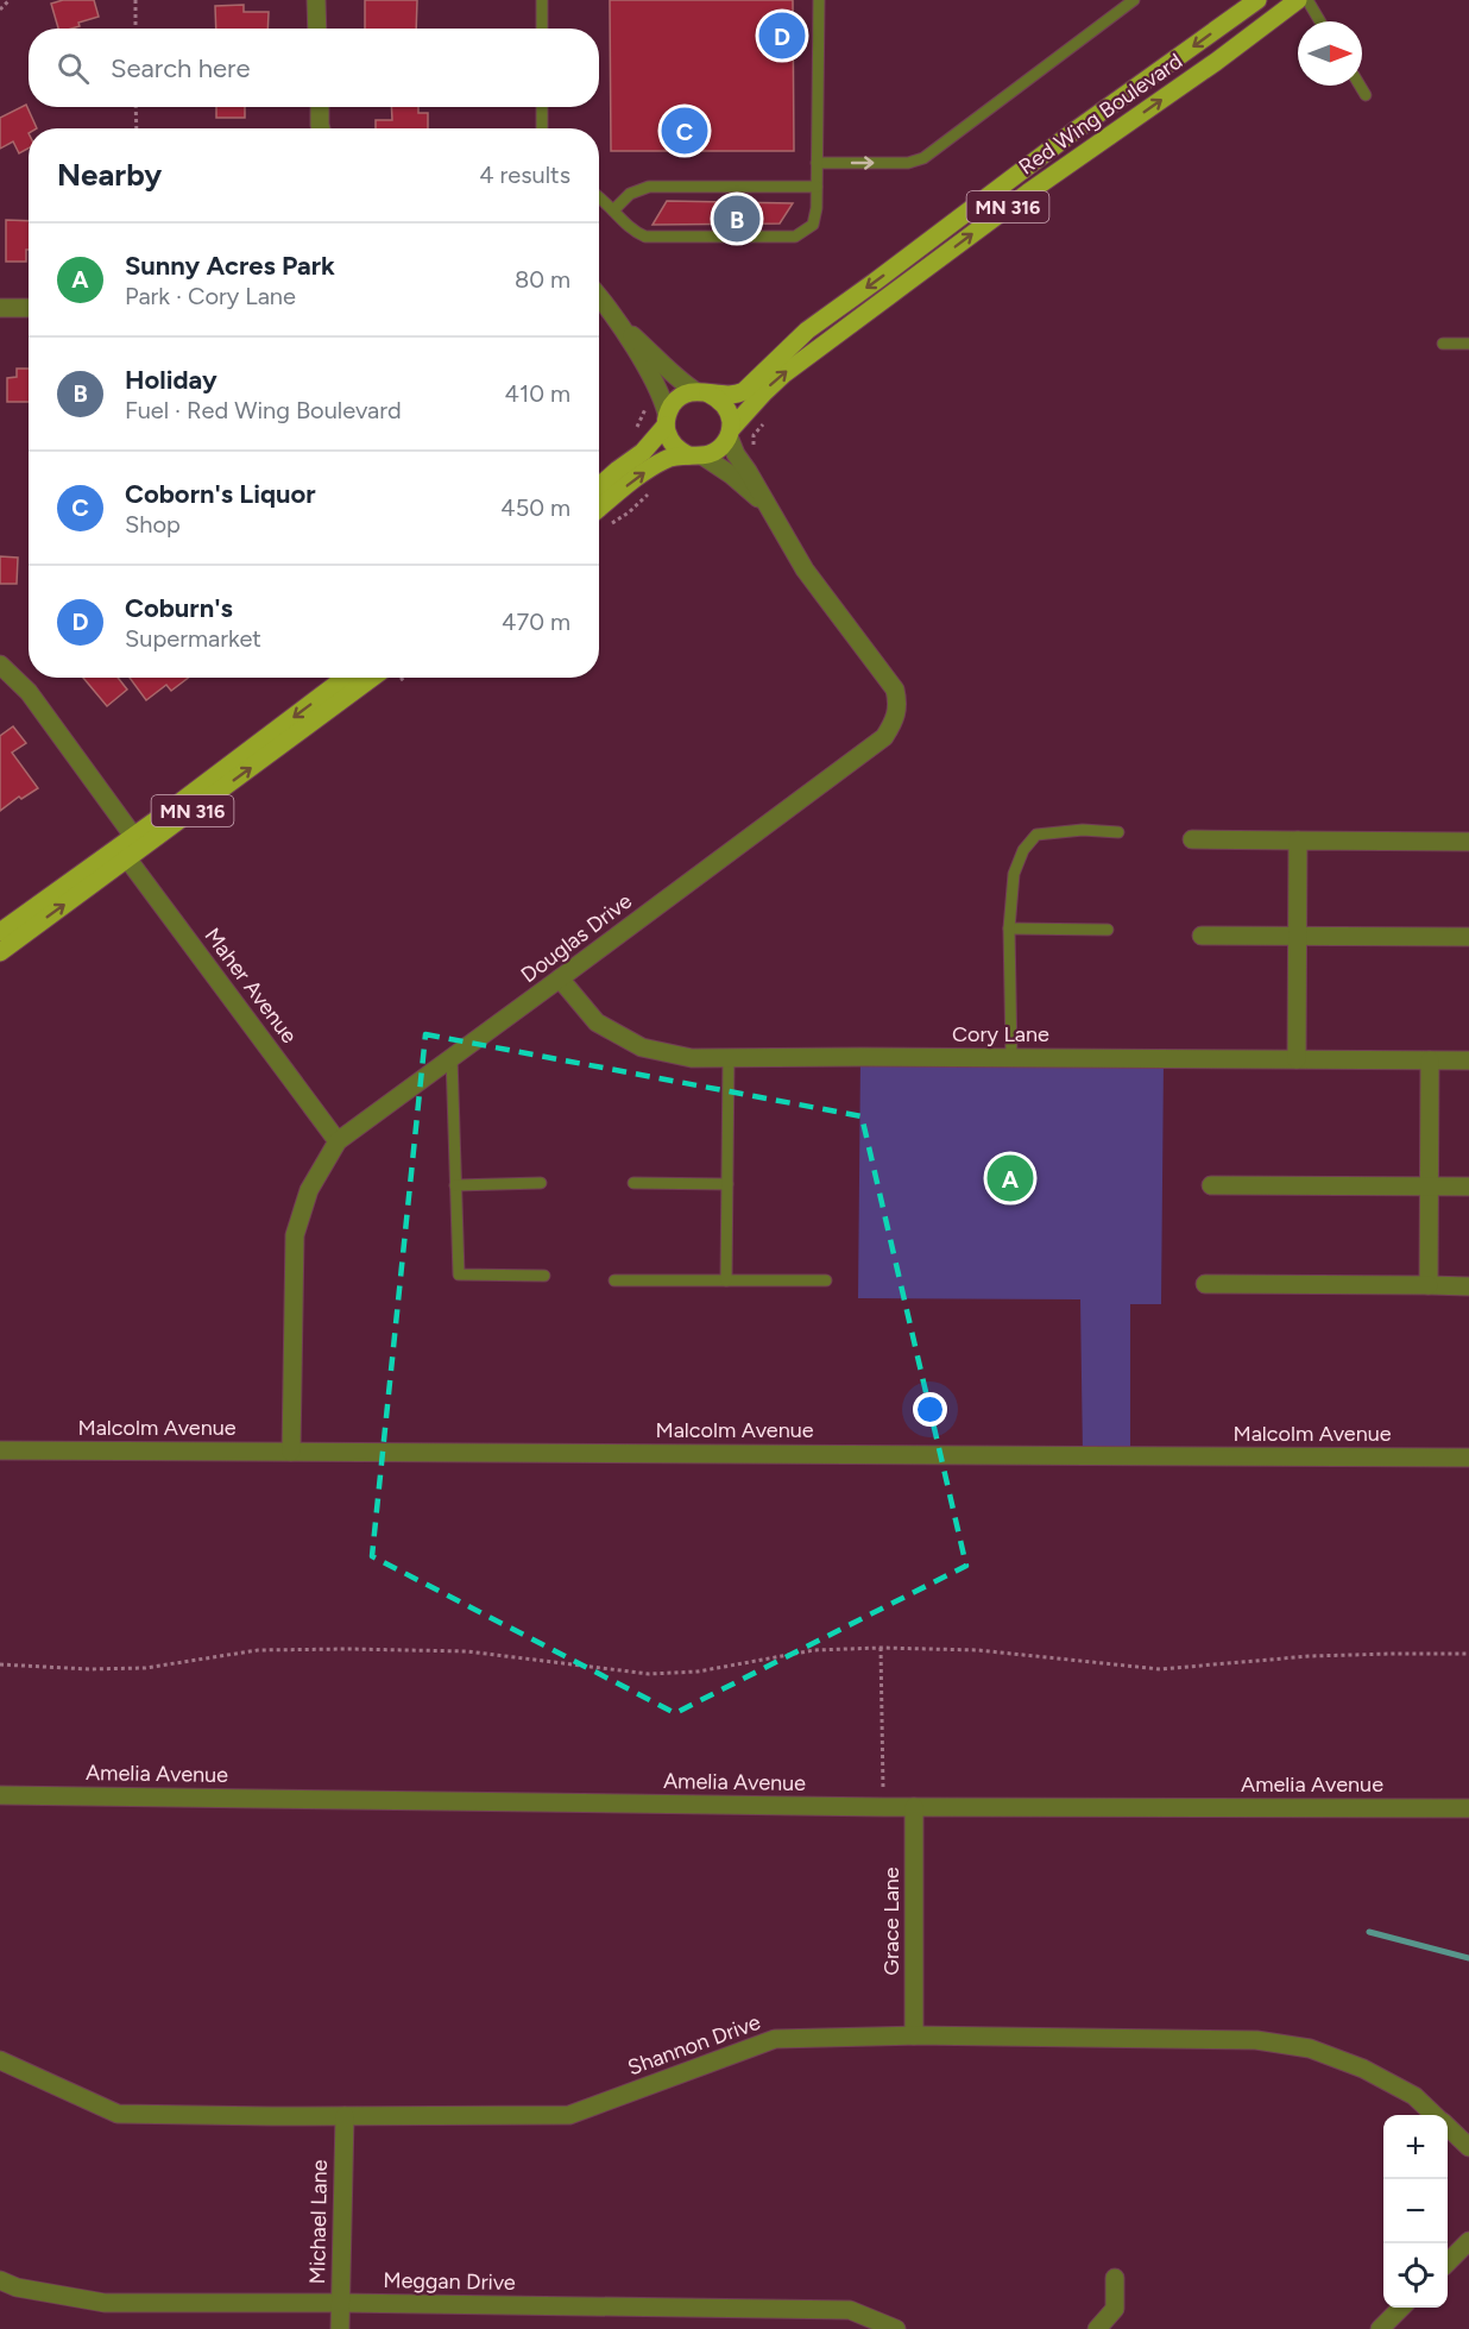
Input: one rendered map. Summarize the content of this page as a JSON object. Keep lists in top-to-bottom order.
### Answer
{
  "streets": {
    "main road": ["Red Wing Boulevard", "MN 316"],
    "street": [
      "Douglas Drive",
      "Maher Avenue",
      "Cory Lane",
      "Malcolm Avenue",
      "Amelia Avenue",
      "Grace Lane",
      "Shannon Drive",
      "Michael Lane",
      "Meggan Drive"
    ]
  },
  "crossings": [
    ["Red Wing Boulevard", "Douglas Drive"],
    ["MN 316", "Maher Avenue"],
    ["Douglas Drive", "Maher Avenue"],
    ["Douglas Drive", "Cory Lane"],
    ["Douglas Drive", "Malcolm Avenue"],
    ["Amelia Avenue", "Grace Lane"],
    ["Grace Lane", "Shannon Drive"],
    ["Shannon Drive", "Michael Lane"],
    ["Michael Lane", "Meggan Drive"]
  ],
  "north": "right",
  "page": {
    "pins": [
      "D",
      "C",
      "B",
      "A"
    ],
    "search": "Search here",
    "heading": ["Nearby", "4 results"],
    "list": [
      {
        "mark": "A",
        "name": "Sunny Acres Park",
        "note": "Park · Cory Lane",
        "value": "80 m"
      },
      {
        "mark": "B",
        "name": "Holiday",
        "note": "Fuel · Red Wing Boulevard",
        "value": "410 m"
      },
      {
        "mark": "C",
        "name": "Coborn's Liquor",
        "note": "Shop",
        "value": "450 m"
      },
      {
        "mark": "D",
        "name": "Coburn's",
        "note": "Supermarket",
        "value": "470 m"
      }
    ],
    "map_buttons": ["+", "−"]
  }
}
